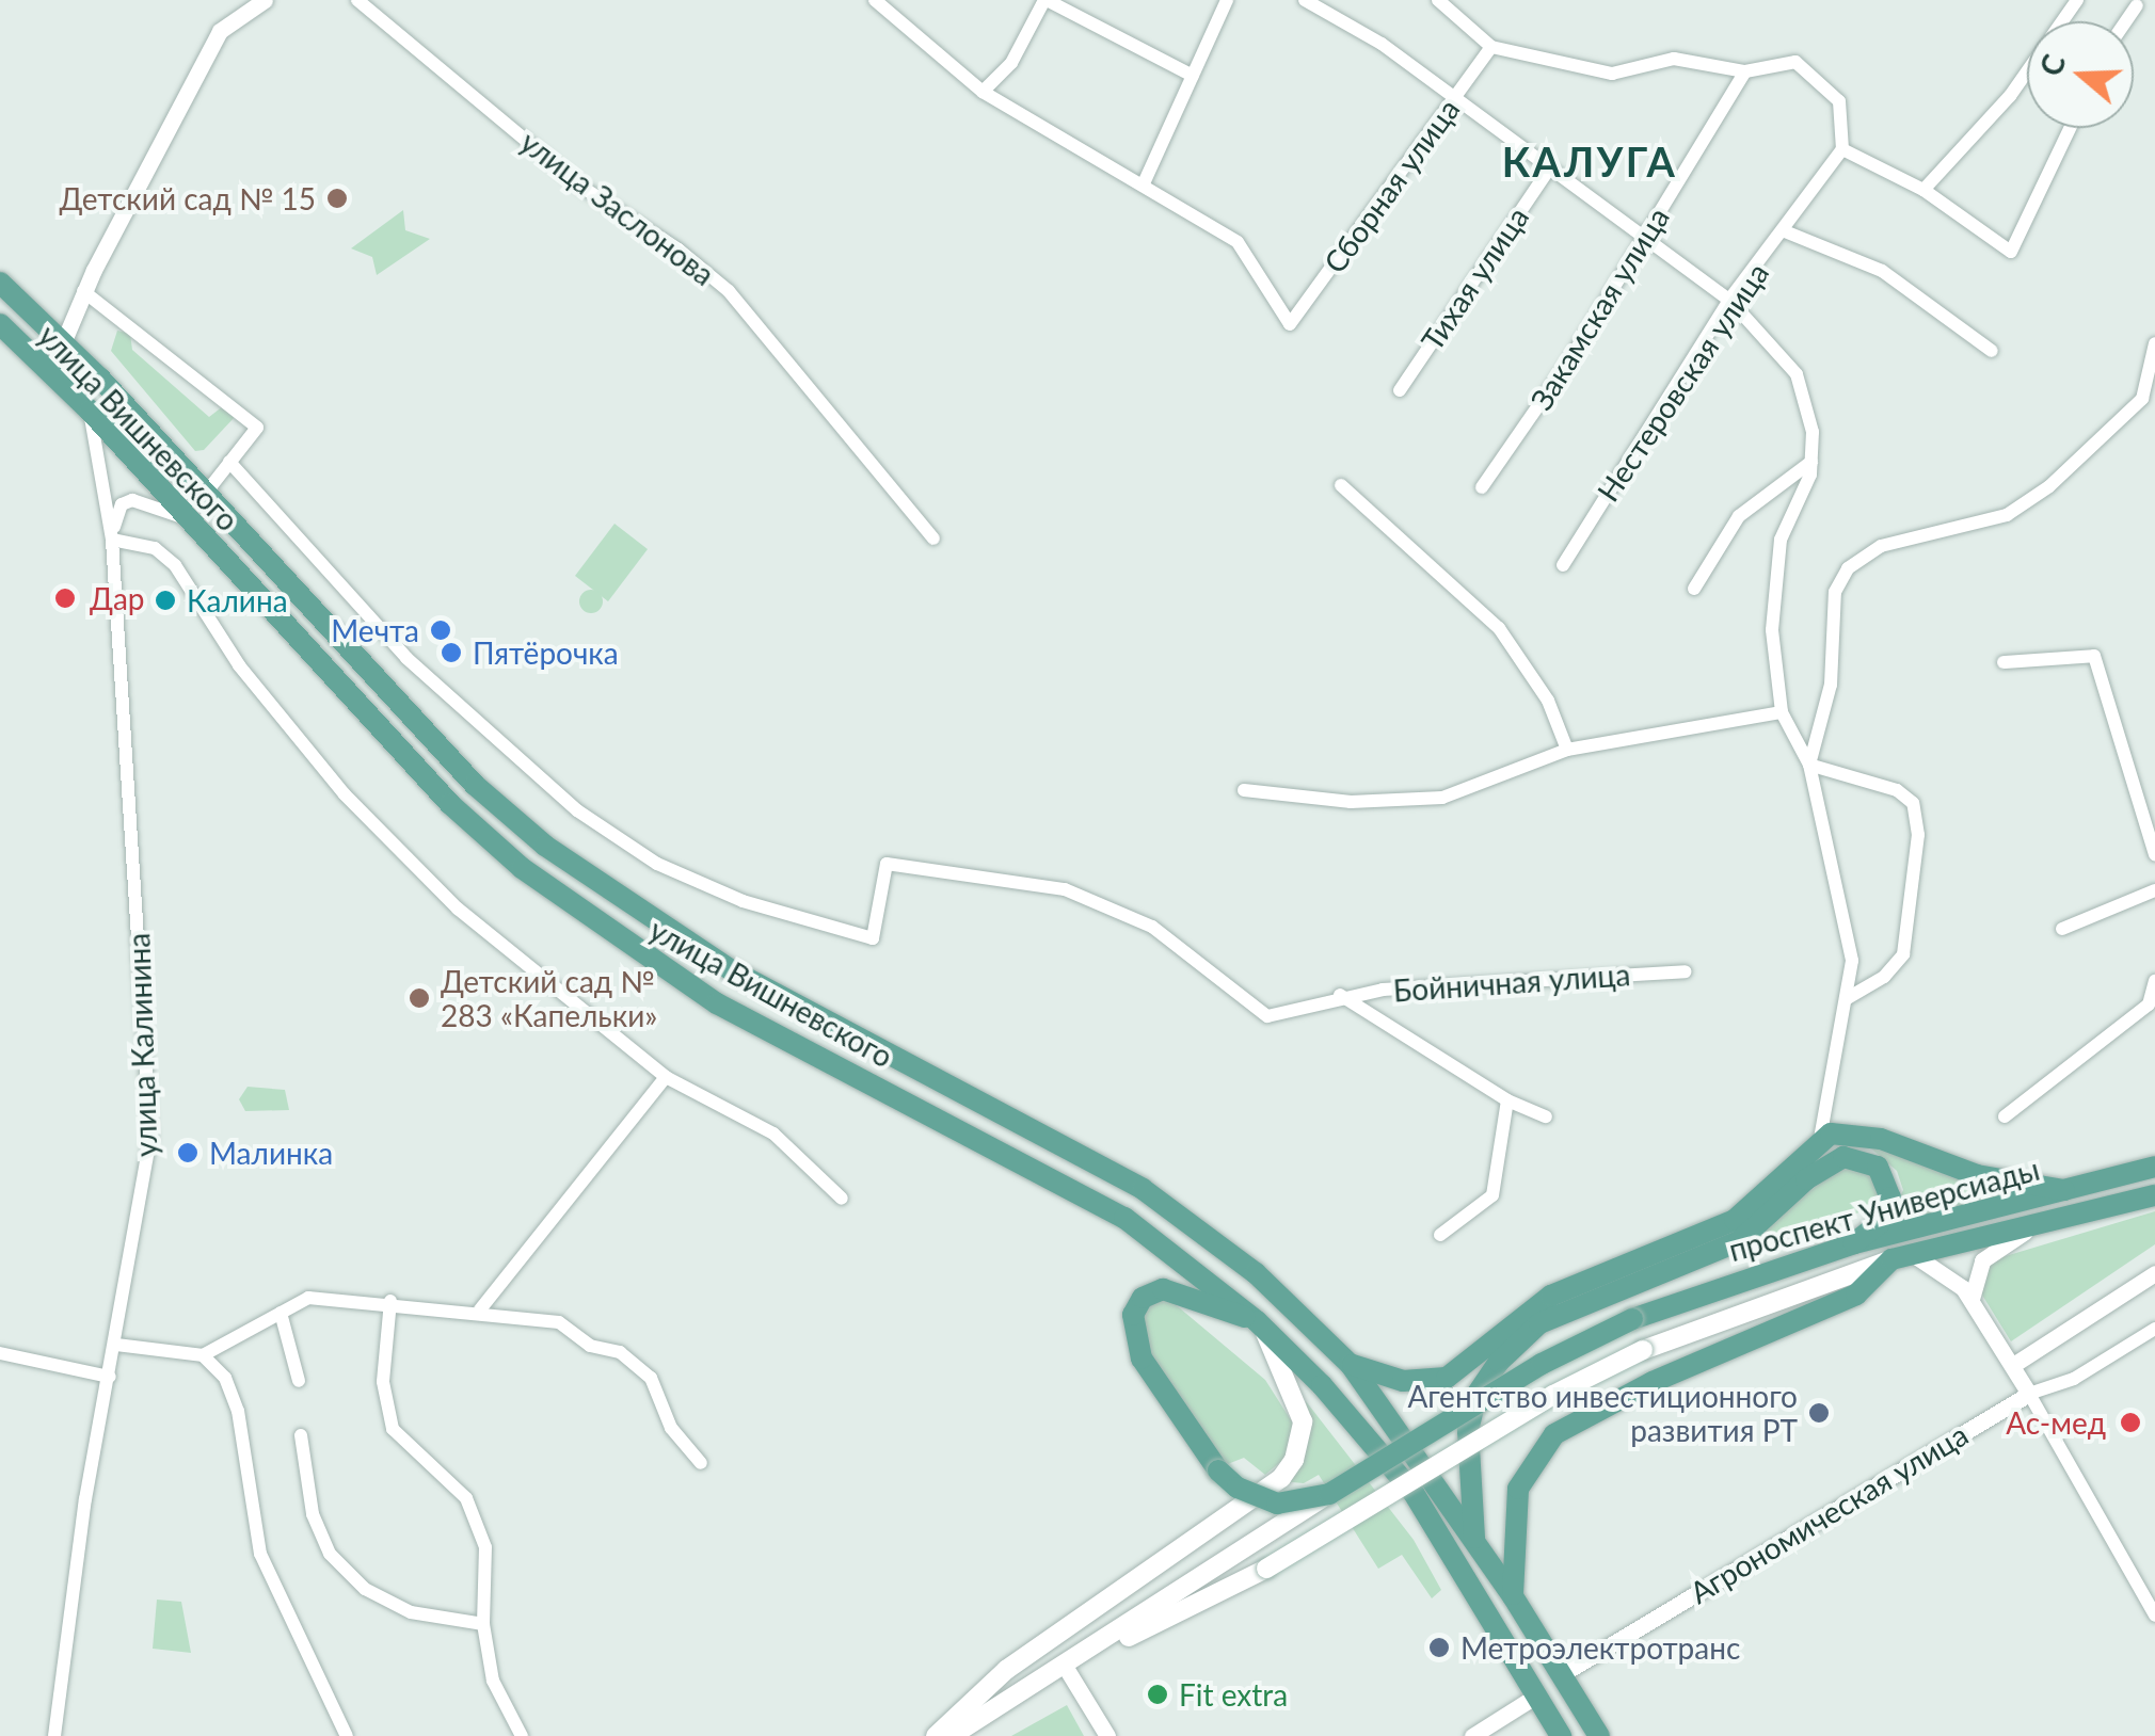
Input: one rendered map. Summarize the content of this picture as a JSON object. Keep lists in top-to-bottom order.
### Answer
{
  "streets": {
    "main road": ["улица Вишневского", "проспект Универсиады"],
    "street": [
      "Сборная улица",
      "улица Заслонова",
      "Тихая улица",
      "Закамская улица",
      "Нестеровская улица",
      "Бойничная улица",
      "улица Калинина",
      "Агрономическая улица"
    ]
  },
  "crossings": [
    ["улица Вишневского", "улица Калинина"],
    ["улица Вишневского", "Агрономическая улица"]
  ],
  "districts": ["КАЛУГА"],
  "places": [
    "Детский сад № 15",
    "Дар",
    "Калина",
    "Мечта",
    "Пятёрочка",
    "Детский сад № 283 «Капельки»",
    "Малинка",
    "Агентство инвестиционного развития РТ",
    "Ас-мед",
    "Метроэлектротранс",
    "Fit extra"
  ],
  "north": "left"
}
